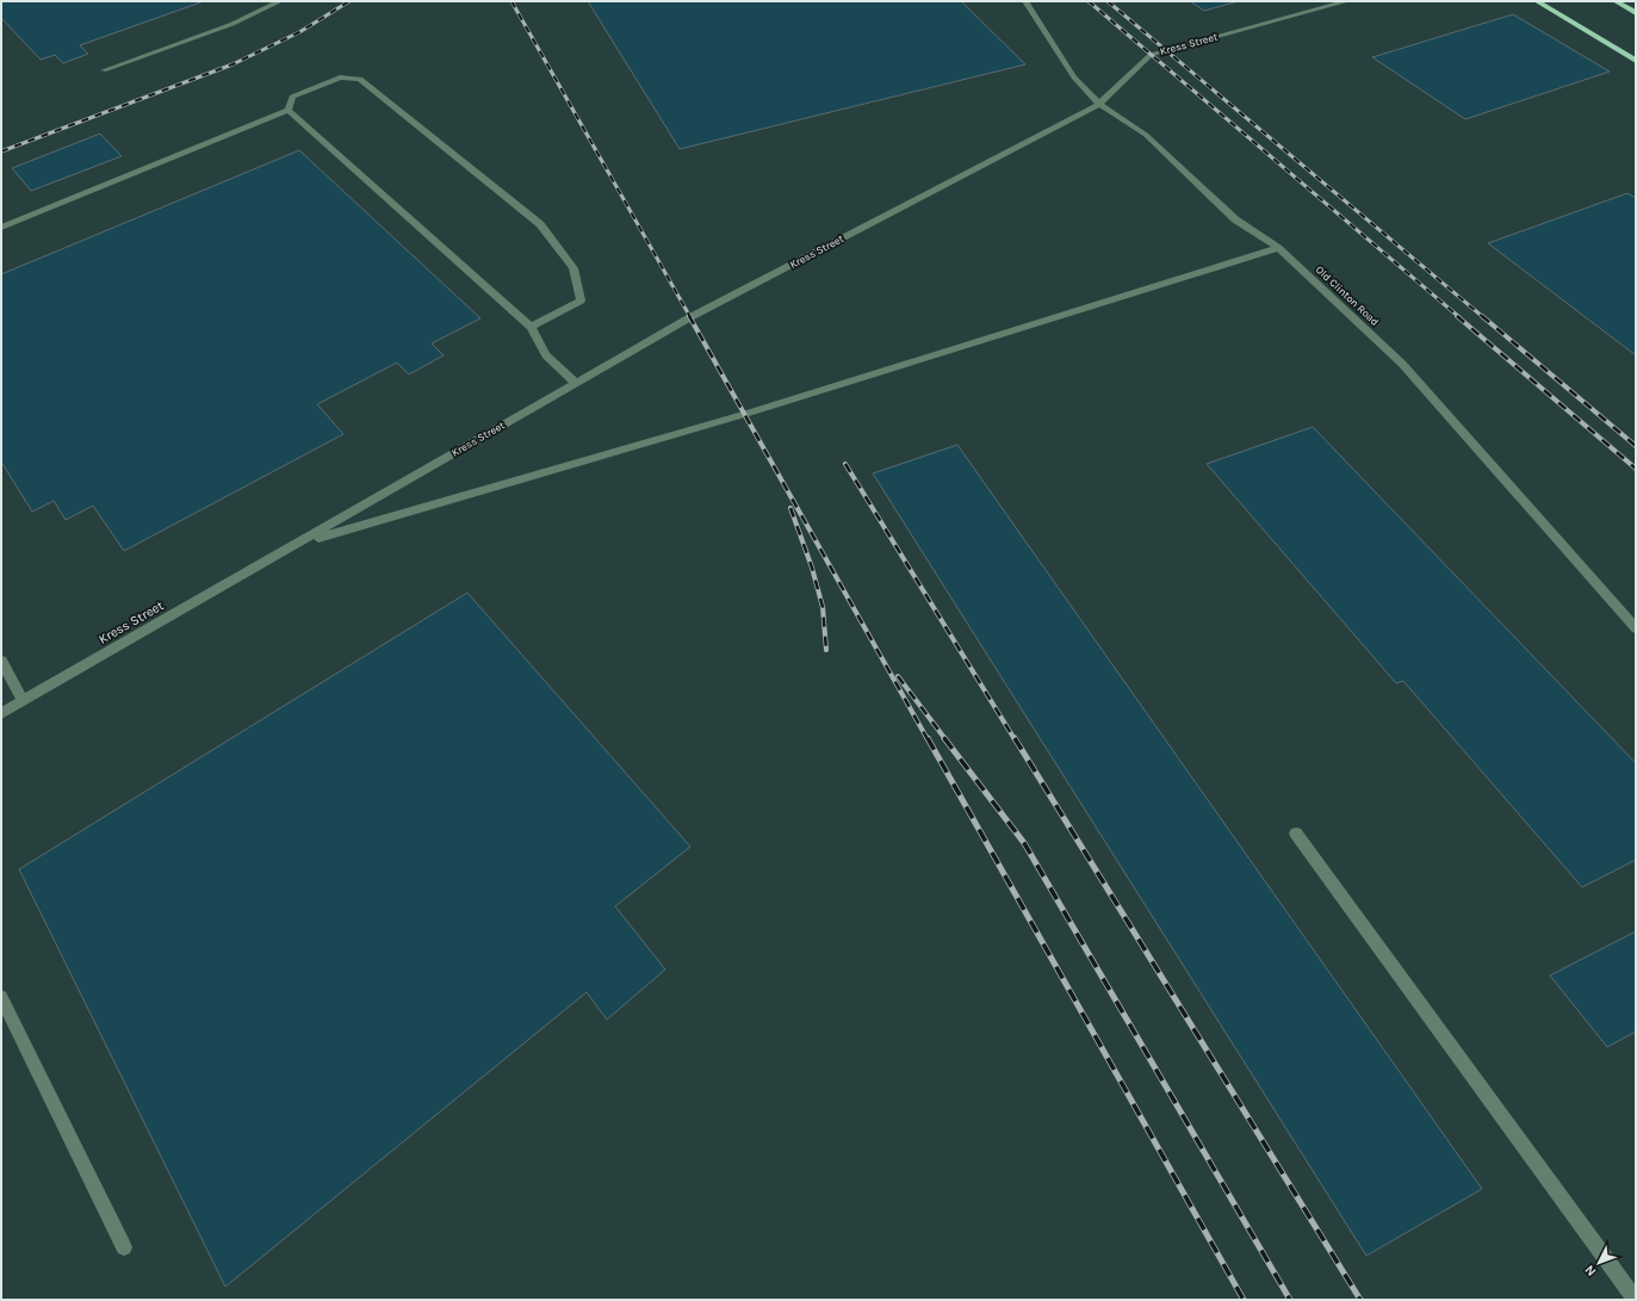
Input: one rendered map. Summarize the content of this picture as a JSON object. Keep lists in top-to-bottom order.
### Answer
{
  "streets": {
    "street": ["Kress Street", "Old Clinton Road"]
  },
  "crossings": [
    ["Kress Street", "Old Clinton Road"]
  ],
  "north": "bottom left"
}
